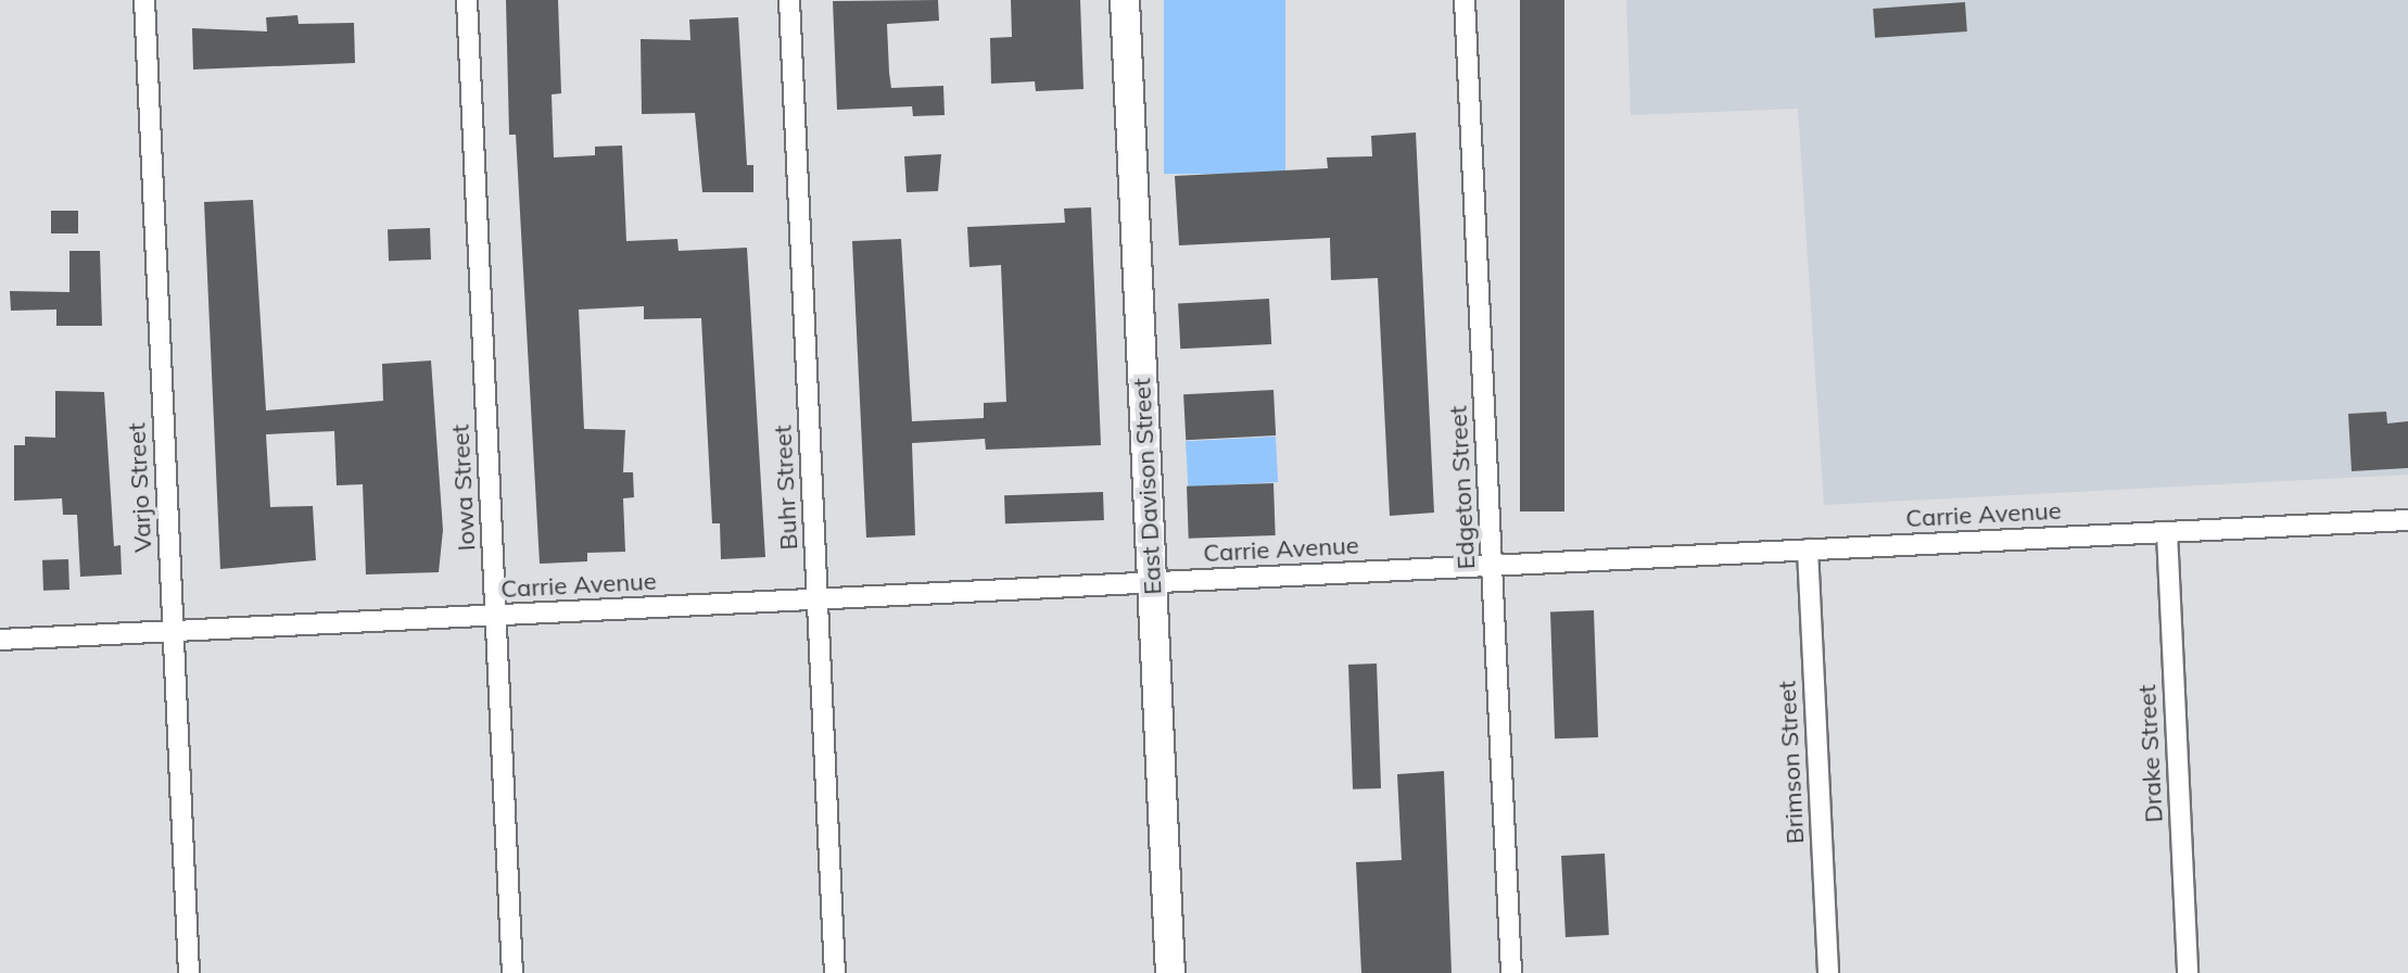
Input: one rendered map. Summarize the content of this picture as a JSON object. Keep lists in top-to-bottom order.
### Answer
{
  "streets": {
    "main road": ["East Davison Street"],
    "street": [
      "Varjo Street",
      "Iowa Street",
      "Buhr Street",
      "Edgeton Street",
      "Carrie Avenue",
      "Drake Street",
      "Brimson Street"
    ]
  },
  "crossings": [
    ["East Davison Street", "Carrie Avenue"],
    ["Varjo Street", "Carrie Avenue"],
    ["Iowa Street", "Carrie Avenue"],
    ["Buhr Street", "Carrie Avenue"],
    ["Edgeton Street", "Carrie Avenue"],
    ["Carrie Avenue", "Drake Street"],
    ["Carrie Avenue", "Brimson Street"]
  ]
}
